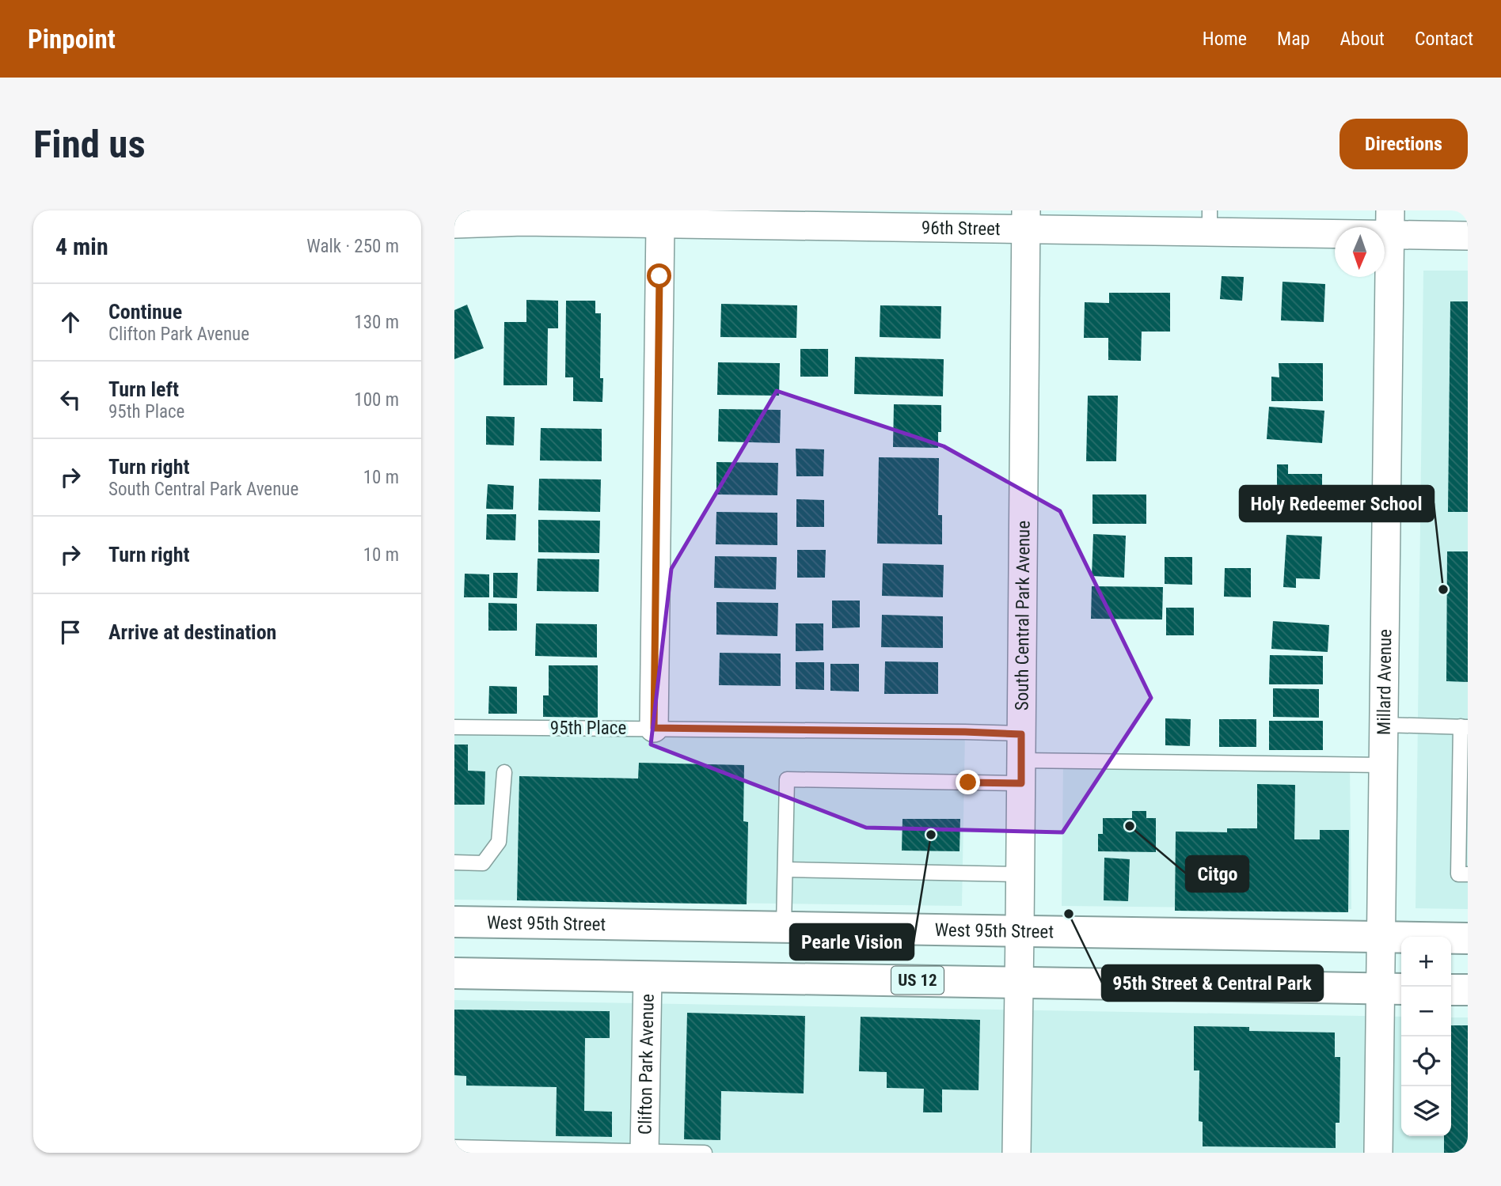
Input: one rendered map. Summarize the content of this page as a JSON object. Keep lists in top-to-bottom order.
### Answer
{
  "streets": {
    "main road": ["West 95th Street", "US 12"],
    "street": [
      "96th Street",
      "South Central Park Avenue",
      "Millard Avenue",
      "Clifton Park Avenue"
    ],
    "lane": ["95th Place"]
  },
  "crossings": [
    ["96th Street", "South Central Park Avenue"],
    ["96th Street", "Millard Avenue"],
    ["South Central Park Avenue", "95th Place"],
    ["South Central Park Avenue", "West 95th Street"],
    ["South Central Park Avenue", "US 12"],
    ["Millard Avenue", "West 95th Street"],
    ["Millard Avenue", "US 12"],
    ["US 12", "Clifton Park Avenue"]
  ],
  "places": [
    "Holy Redeemer School",
    "Citgo",
    "Pearle Vision",
    "95th Street & Central Park"
  ],
  "north": "bottom",
  "page": {
    "header": "Pinpoint",
    "nav": [
      "Home",
      "Map",
      "About",
      "Contact"
    ],
    "buttons": "Directions",
    "title": "Find us",
    "heading": ["4 min", "Walk · 250 m"],
    "list": [
      ["Continue", "Clifton Park Avenue", "130 m"],
      ["Turn left", "95th Place", "100 m"],
      ["Turn right", "South Central Park Avenue", "10 m"],
      ["Turn right", "10 m"],
      "Arrive at destination"
    ],
    "map_buttons": ["+", "−"]
  }
}
